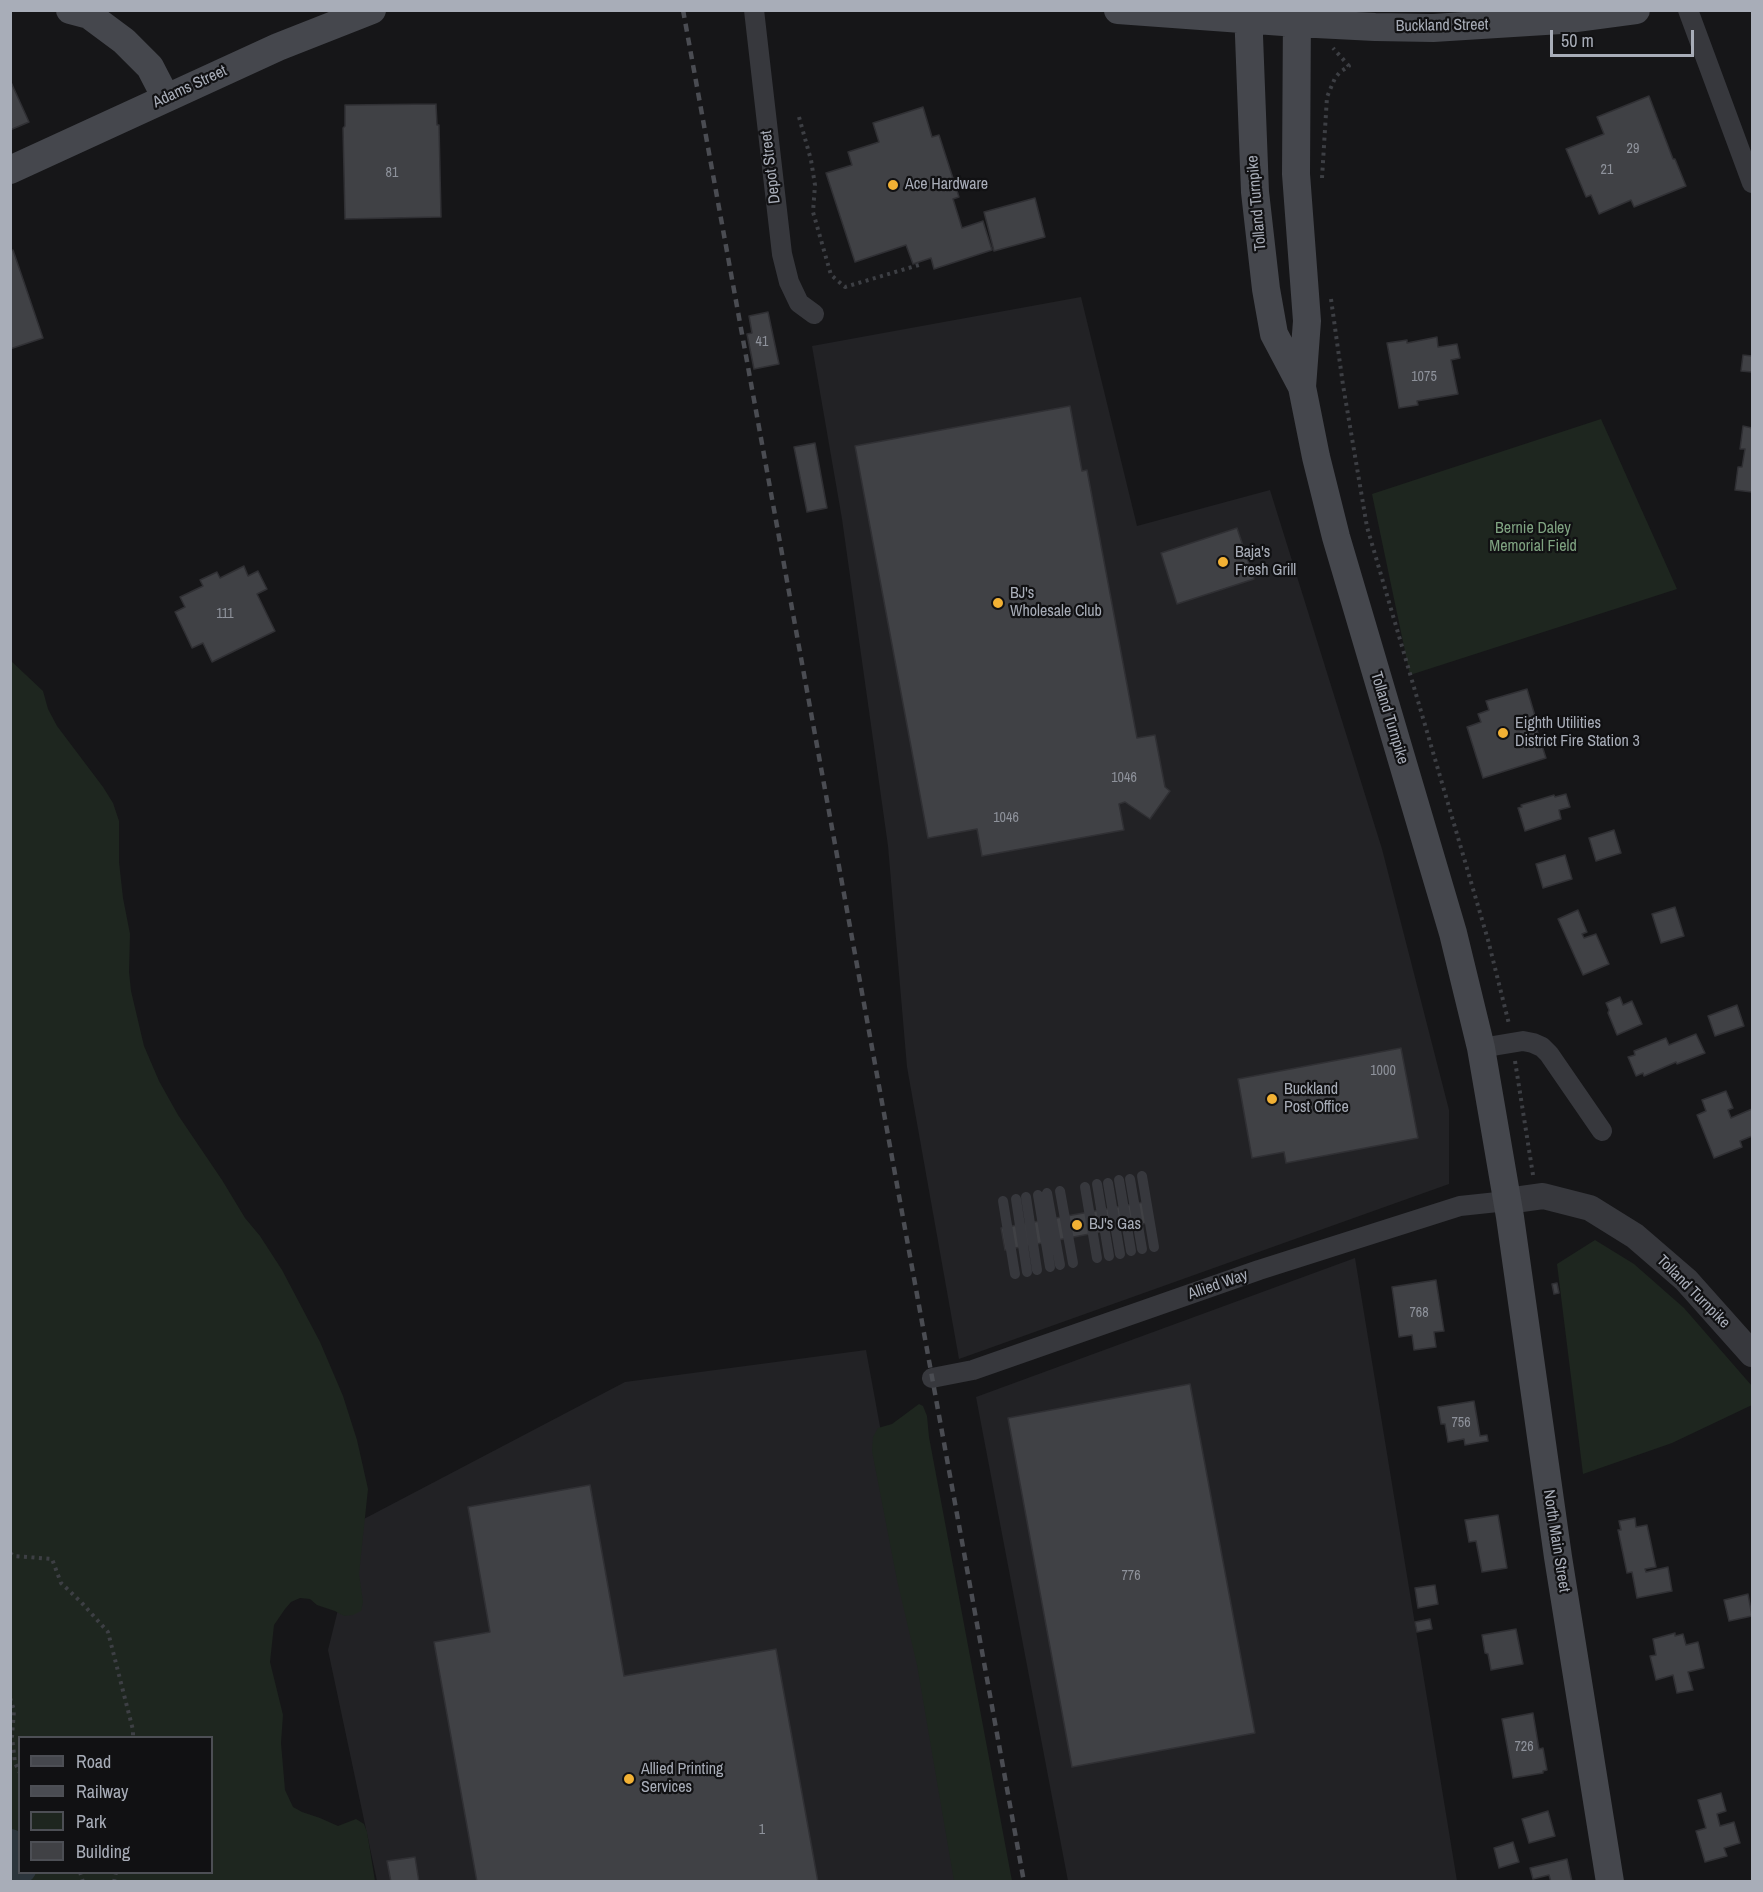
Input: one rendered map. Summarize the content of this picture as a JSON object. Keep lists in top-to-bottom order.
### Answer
{
  "streets": {
    "main road": [
      "Buckland Street",
      "Adams Street",
      "Tolland Turnpike",
      "North Main Street"
    ],
    "street": ["Depot Street", "Allied Way"]
  },
  "crossings": [
    ["Buckland Street", "Tolland Turnpike"],
    ["Tolland Turnpike", "Allied Way"],
    ["Tolland Turnpike", "North Main Street"],
    ["Allied Way", "North Main Street"]
  ],
  "parks": ["Bernie Daley Memorial Field"],
  "places": [
    "Ace Hardware",
    "Baja's Fresh Grill",
    "BJ's Wholesale Club",
    "Eighth Utilities District Fire Station 3",
    "Buckland Post Office",
    "BJ's Gas",
    "Allied Printing Services"
  ],
  "house_numbers": [
    "29",
    "21",
    "81",
    "41",
    "1075",
    "111",
    "1046",
    "1046",
    "1000",
    "768",
    "756",
    "776",
    "726",
    "1"
  ],
  "legend": [
    "Road",
    "Railway",
    "Park",
    "Building"
  ],
  "scale_bar": "50 m"
}
